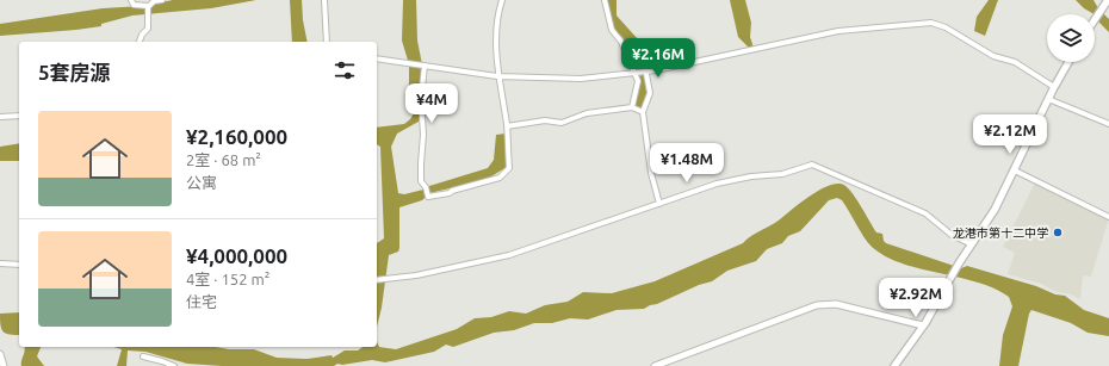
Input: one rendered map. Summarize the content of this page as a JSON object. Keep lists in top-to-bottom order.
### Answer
{
  "places": ["龙港市第十二中学"],
  "page": {
    "price": [
      "¥2.16M",
      "¥4M",
      "¥2.12M",
      "¥1.48M",
      "¥2.92M"
    ],
    "heading": "5套房源",
    "list": [
      {
        "name": "¥2,160,000",
        "note": "2室 · 68 m² · 公寓"
      },
      {
        "name": "¥4,000,000",
        "note": "4室 · 152 m² · 住宅"
      }
    ]
  }
}
